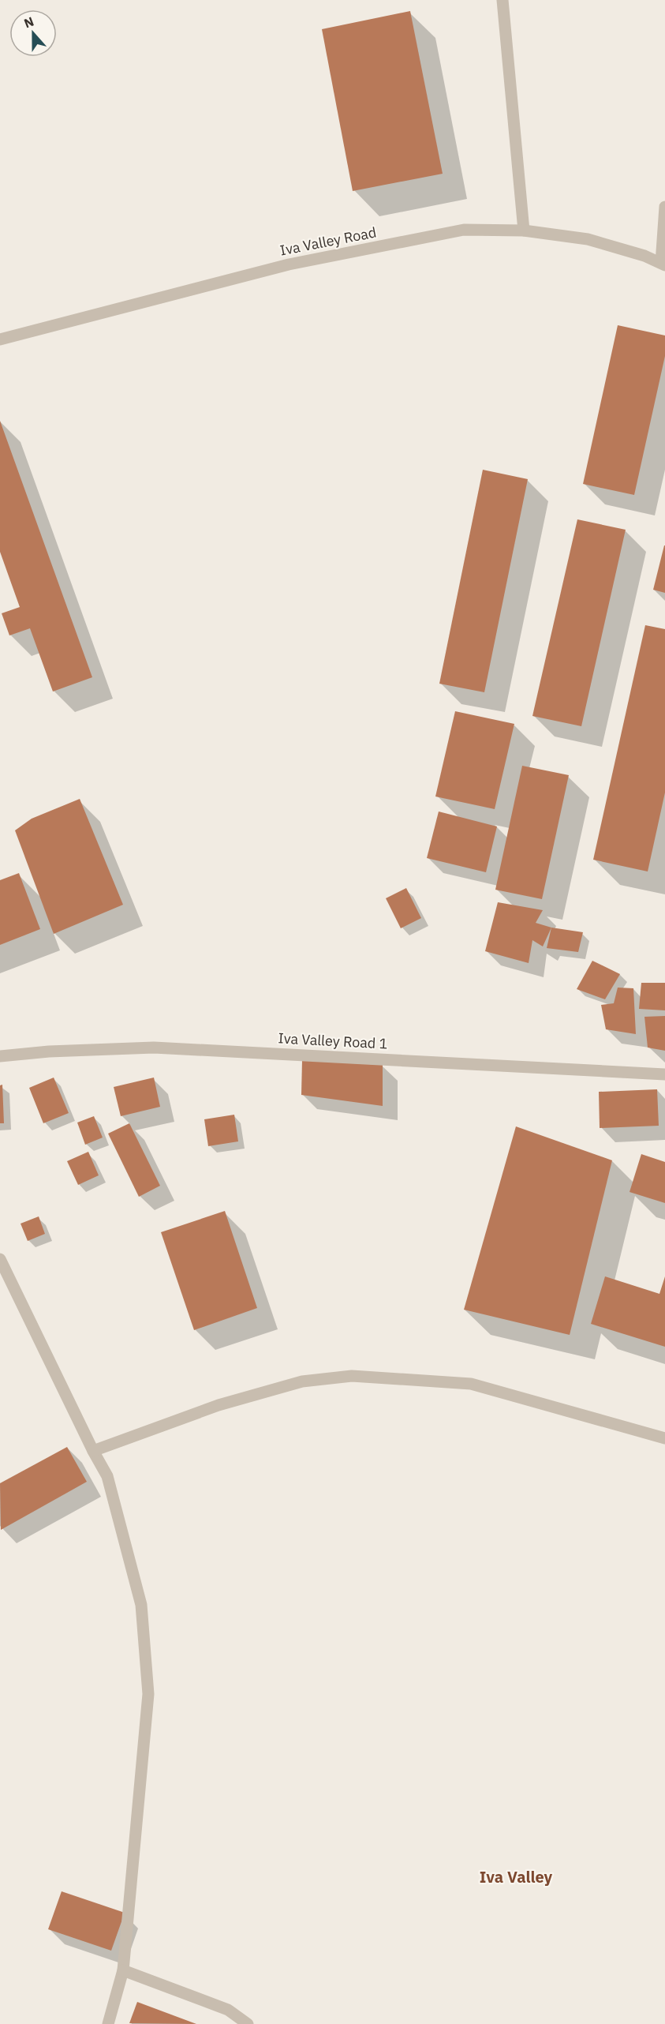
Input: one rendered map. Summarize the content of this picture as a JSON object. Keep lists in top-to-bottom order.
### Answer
{
  "streets": {
    "street": ["Iva Valley Road", "Iva Valley Road 1"]
  },
  "districts": ["Iva Valley"],
  "north": "top"
}
